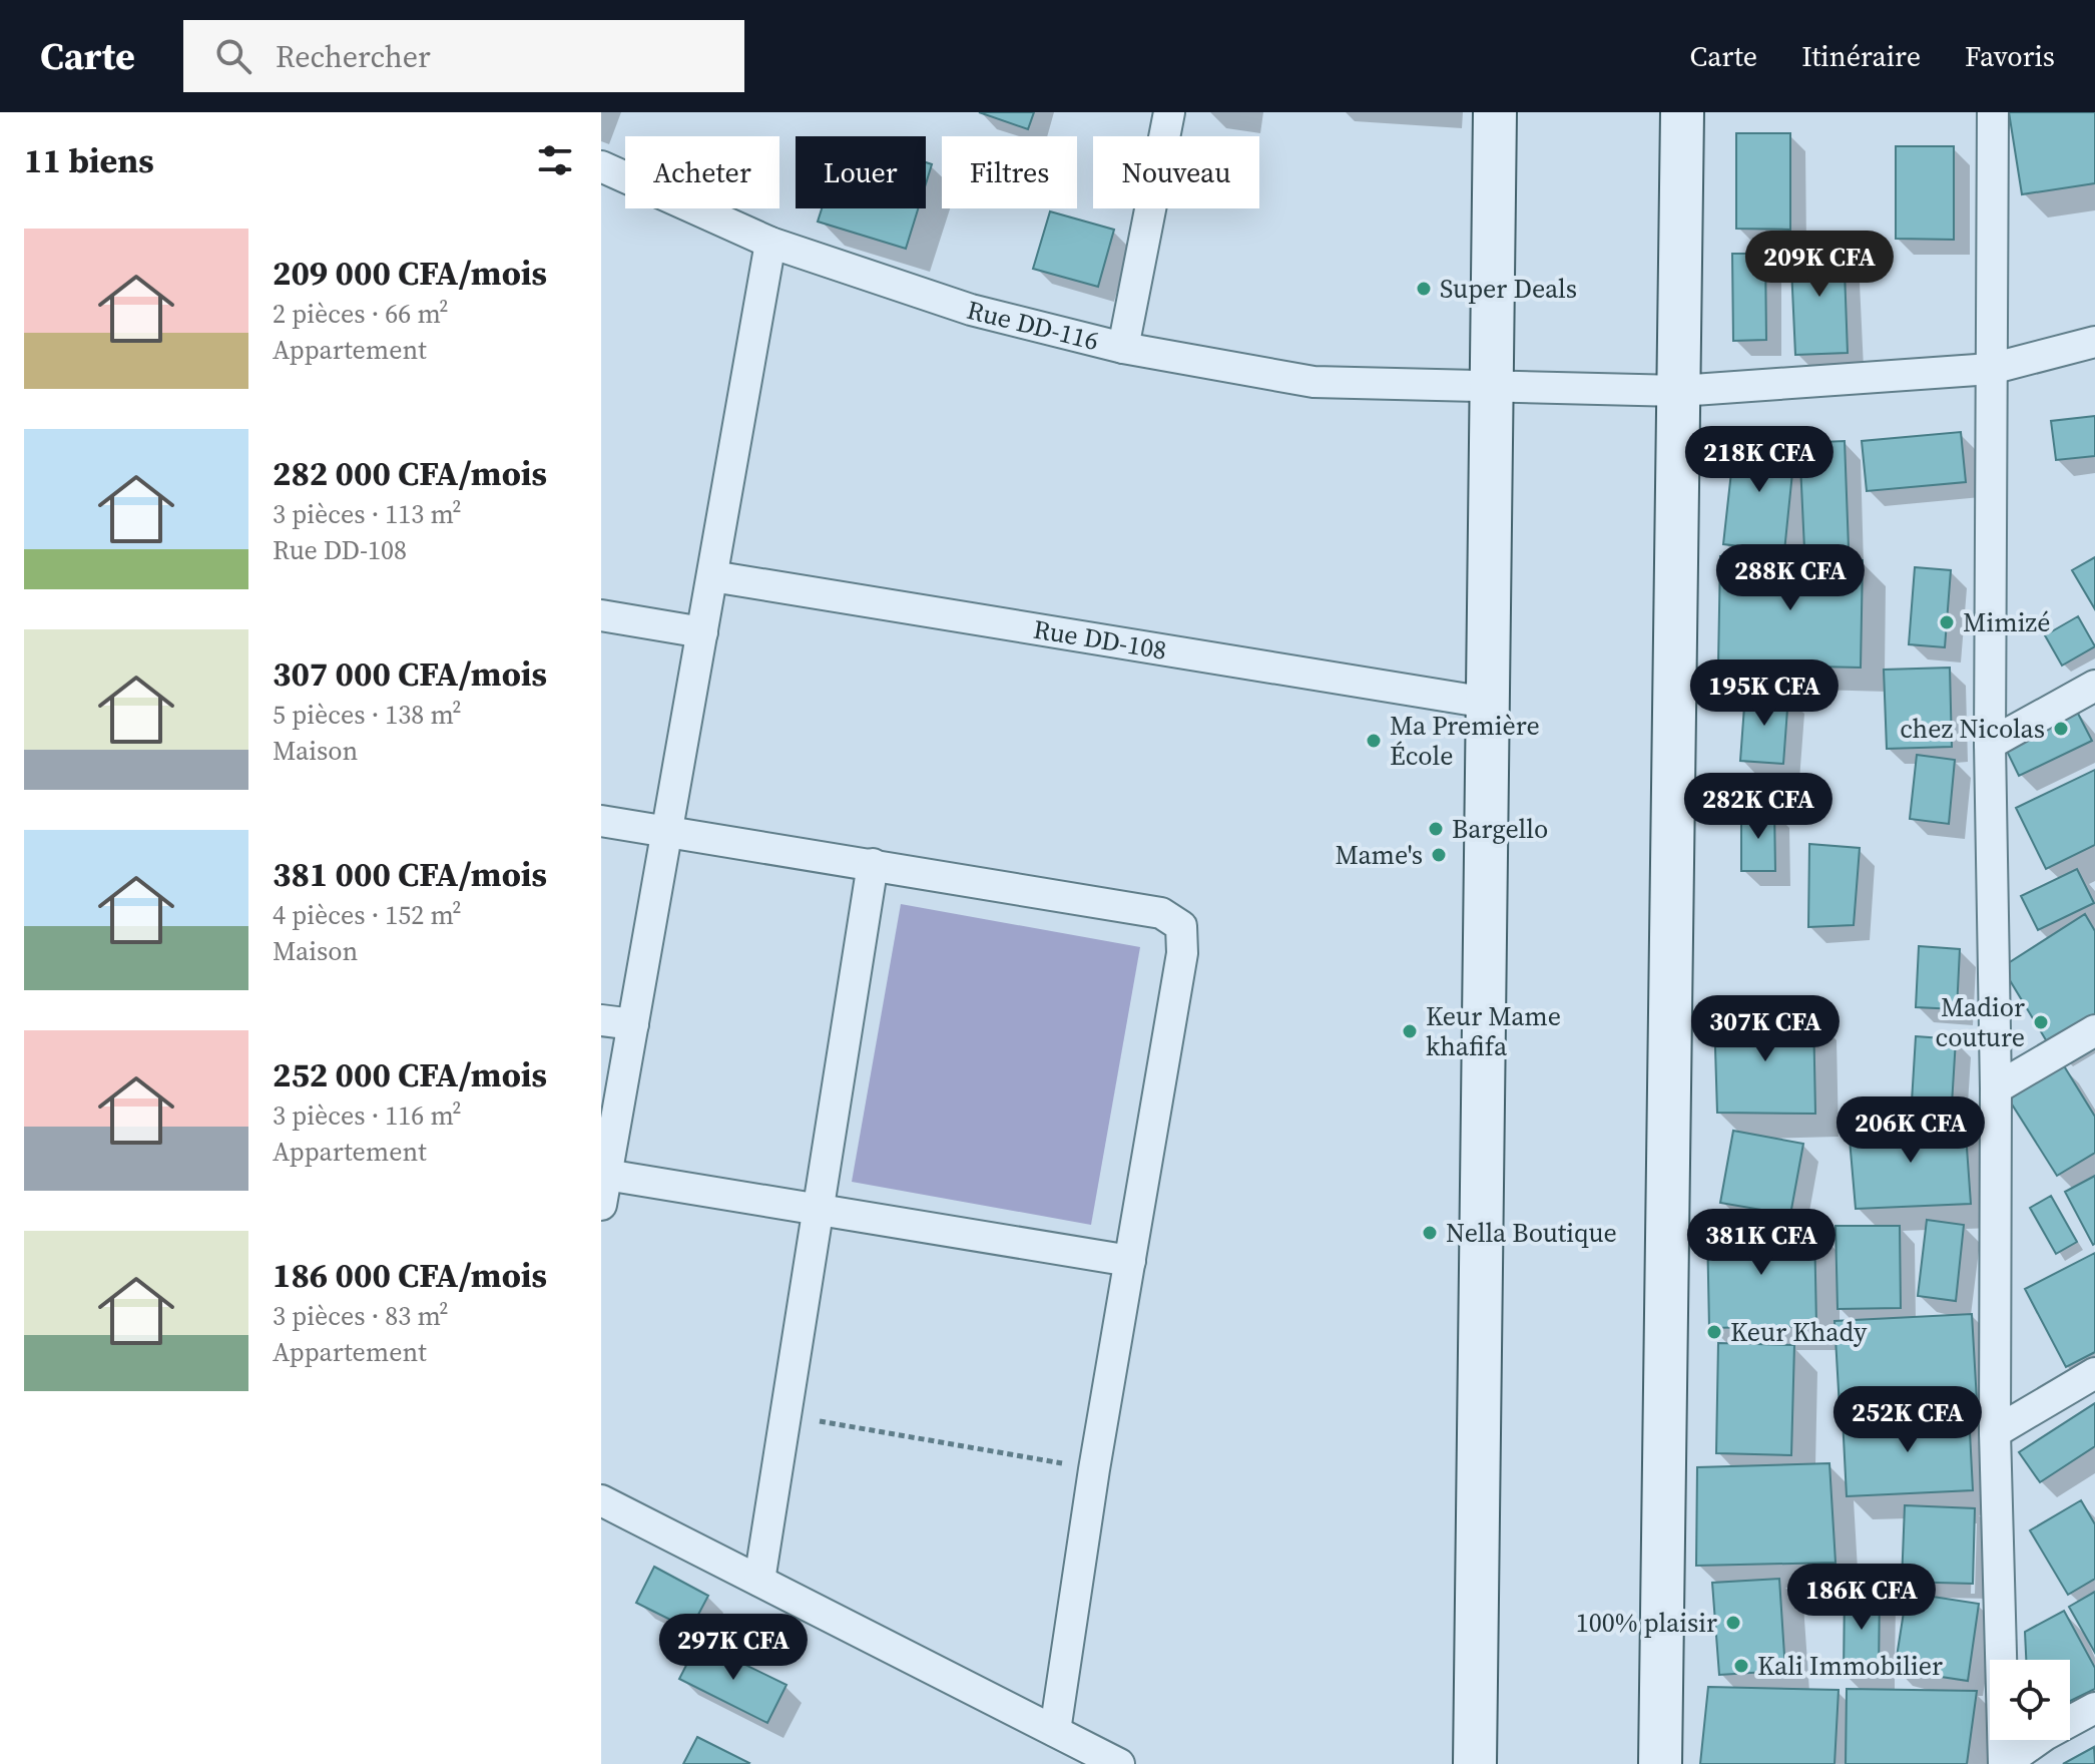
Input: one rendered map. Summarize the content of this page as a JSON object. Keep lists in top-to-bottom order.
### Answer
{
  "streets": {
    "street": ["Rue DD-116", "Rue DD-108"]
  },
  "places": [
    "Super Deals",
    "Mimizé",
    "chez Nicolas",
    "Ma Première École",
    "Bargello",
    "Mame's",
    "Madior couture",
    "Keur Mame khafifa",
    "Nella Boutique",
    "Keur Khady",
    "100% plaisir",
    "Kali Immobilier"
  ],
  "page": {
    "header": "Carte",
    "search": "Rechercher",
    "nav": ["Carte", "Itinéraire", "Favoris"],
    "heading": "11 biens",
    "chip": [
      "Acheter",
      "Louer",
      "Filtres",
      "Nouveau"
    ],
    "list": [
      {
        "name": "209 000 CFA/mois",
        "note": "2 pièces · 66 m² · Appartement"
      },
      {
        "name": "282 000 CFA/mois",
        "note": "3 pièces · 113 m² · Rue DD-108"
      },
      {
        "name": "307 000 CFA/mois",
        "note": "5 pièces · 138 m² · Maison"
      },
      {
        "name": "381 000 CFA/mois",
        "note": "4 pièces · 152 m² · Maison"
      },
      {
        "name": "252 000 CFA/mois",
        "note": "3 pièces · 116 m² · Appartement"
      },
      {
        "name": "186 000 CFA/mois",
        "note": "3 pièces · 83 m² · Appartement"
      }
    ],
    "price": [
      "209K CFA",
      "218K CFA",
      "288K CFA",
      "195K CFA",
      "282K CFA",
      "307K CFA",
      "206K CFA",
      "381K CFA",
      "252K CFA",
      "186K CFA",
      "297K CFA"
    ]
  }
}
